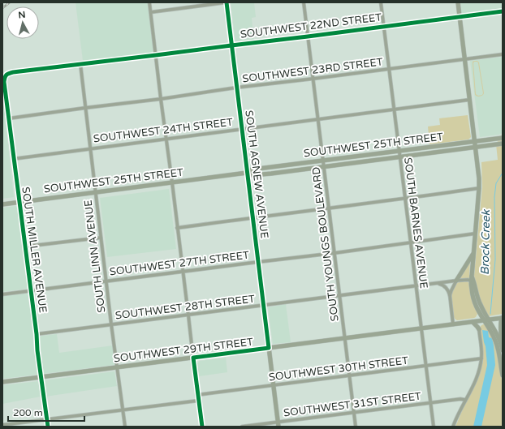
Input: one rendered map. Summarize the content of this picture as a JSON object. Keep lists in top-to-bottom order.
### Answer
{
  "streets": {
    "main road": ["SOUTHWEST 25TH STREET", "SOUTH AGNEW AVENUE", "SOUTHWEST 29TH STREET"],
    "street": [
      "SOUTHWEST 22ND STREET",
      "SOUTHWEST 23RD STREET",
      "SOUTHWEST 24TH STREET",
      "SOUTH BARNES AVENUE",
      "SOUTH YOUNGS BOULEVARD",
      "SOUTH MILLER AVENUE",
      "SOUTH LINN AVENUE",
      "SOUTHWEST 27TH STREET",
      "SOUTHWEST 28TH STREET",
      "SOUTHWEST 30TH STREET",
      "SOUTHWEST 31ST STREET"
    ]
  },
  "crossings": [
    ["SOUTHWEST 22ND STREET", "SOUTH AGNEW AVENUE"],
    ["SOUTHWEST 22ND STREET", "SOUTH BARNES AVENUE"],
    ["SOUTHWEST 22ND STREET", "SOUTH YOUNGS BOULEVARD"],
    ["SOUTHWEST 22ND STREET", "SOUTH MILLER AVENUE"],
    ["SOUTHWEST 22ND STREET", "SOUTH LINN AVENUE"],
    ["SOUTHWEST 23RD STREET", "SOUTH AGNEW AVENUE"],
    ["SOUTHWEST 23RD STREET", "SOUTH BARNES AVENUE"],
    ["SOUTHWEST 23RD STREET", "SOUTH YOUNGS BOULEVARD"],
    ["SOUTHWEST 23RD STREET", "SOUTH MILLER AVENUE"],
    ["SOUTHWEST 23RD STREET", "SOUTH LINN AVENUE"],
    ["SOUTHWEST 24TH STREET", "SOUTH AGNEW AVENUE"],
    ["SOUTHWEST 24TH STREET", "SOUTH BARNES AVENUE"],
    ["SOUTHWEST 24TH STREET", "SOUTH YOUNGS BOULEVARD"],
    ["SOUTHWEST 24TH STREET", "SOUTH MILLER AVENUE"],
    ["SOUTHWEST 24TH STREET", "SOUTH LINN AVENUE"],
    ["SOUTHWEST 25TH STREET", "SOUTH AGNEW AVENUE"],
    ["SOUTHWEST 25TH STREET", "SOUTH BARNES AVENUE"],
    ["SOUTHWEST 25TH STREET", "SOUTH YOUNGS BOULEVARD"],
    ["SOUTHWEST 25TH STREET", "SOUTH MILLER AVENUE"],
    ["SOUTHWEST 25TH STREET", "SOUTH LINN AVENUE"],
    ["SOUTH AGNEW AVENUE", "SOUTHWEST 27TH STREET"],
    ["SOUTH AGNEW AVENUE", "SOUTHWEST 28TH STREET"],
    ["SOUTH AGNEW AVENUE", "SOUTHWEST 29TH STREET"],
    ["SOUTH AGNEW AVENUE", "SOUTHWEST 30TH STREET"],
    ["SOUTH AGNEW AVENUE", "SOUTHWEST 31ST STREET"],
    ["SOUTH BARNES AVENUE", "SOUTHWEST 27TH STREET"],
    ["SOUTH BARNES AVENUE", "SOUTHWEST 28TH STREET"],
    ["SOUTH BARNES AVENUE", "SOUTHWEST 29TH STREET"],
    ["SOUTH BARNES AVENUE", "SOUTHWEST 30TH STREET"],
    ["SOUTH BARNES AVENUE", "SOUTHWEST 31ST STREET"],
    ["SOUTH YOUNGS BOULEVARD", "SOUTHWEST 27TH STREET"],
    ["SOUTH YOUNGS BOULEVARD", "SOUTHWEST 28TH STREET"],
    ["SOUTH YOUNGS BOULEVARD", "SOUTHWEST 29TH STREET"],
    ["SOUTH YOUNGS BOULEVARD", "SOUTHWEST 30TH STREET"],
    ["SOUTH YOUNGS BOULEVARD", "SOUTHWEST 31ST STREET"],
    ["SOUTH MILLER AVENUE", "SOUTHWEST 27TH STREET"],
    ["SOUTH MILLER AVENUE", "SOUTHWEST 28TH STREET"],
    ["SOUTH MILLER AVENUE", "SOUTHWEST 29TH STREET"],
    ["SOUTH LINN AVENUE", "SOUTHWEST 27TH STREET"],
    ["SOUTH LINN AVENUE", "SOUTHWEST 28TH STREET"],
    ["SOUTH LINN AVENUE", "SOUTHWEST 29TH STREET"]
  ],
  "water": ["Brock Creek"],
  "scale_bar": "200 m",
  "north": "top"
}
